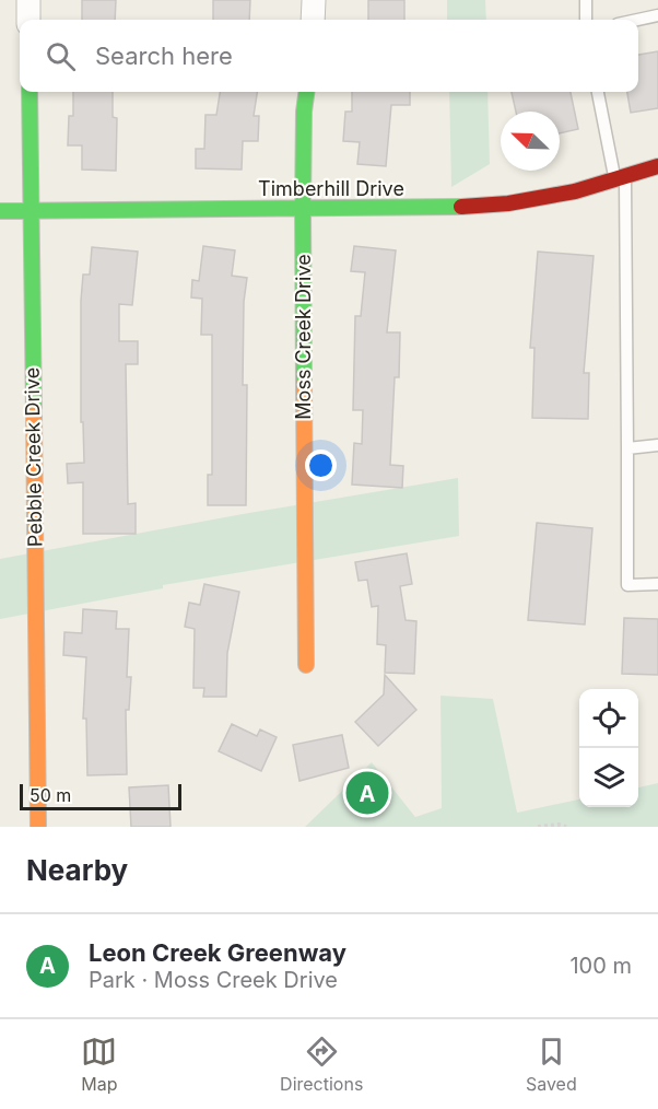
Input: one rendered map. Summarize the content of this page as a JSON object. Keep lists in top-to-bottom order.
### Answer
{
  "streets": {
    "street": ["Timberhill Drive", "Moss Creek Drive", "Pebble Creek Drive"]
  },
  "crossings": [
    ["Timberhill Drive", "Moss Creek Drive"],
    ["Timberhill Drive", "Pebble Creek Drive"]
  ],
  "scale_bar": "50 m",
  "north": "top left",
  "page": {
    "search": "Search here",
    "pins": "A",
    "scale": "50 m",
    "heading": "Nearby",
    "list": [
      {
        "mark": "A",
        "name": "Leon Creek Greenway",
        "note": "Park · Moss Creek Drive",
        "value": "100 m"
      }
    ],
    "nav": ["Map", "Directions", "Saved"]
  }
}
